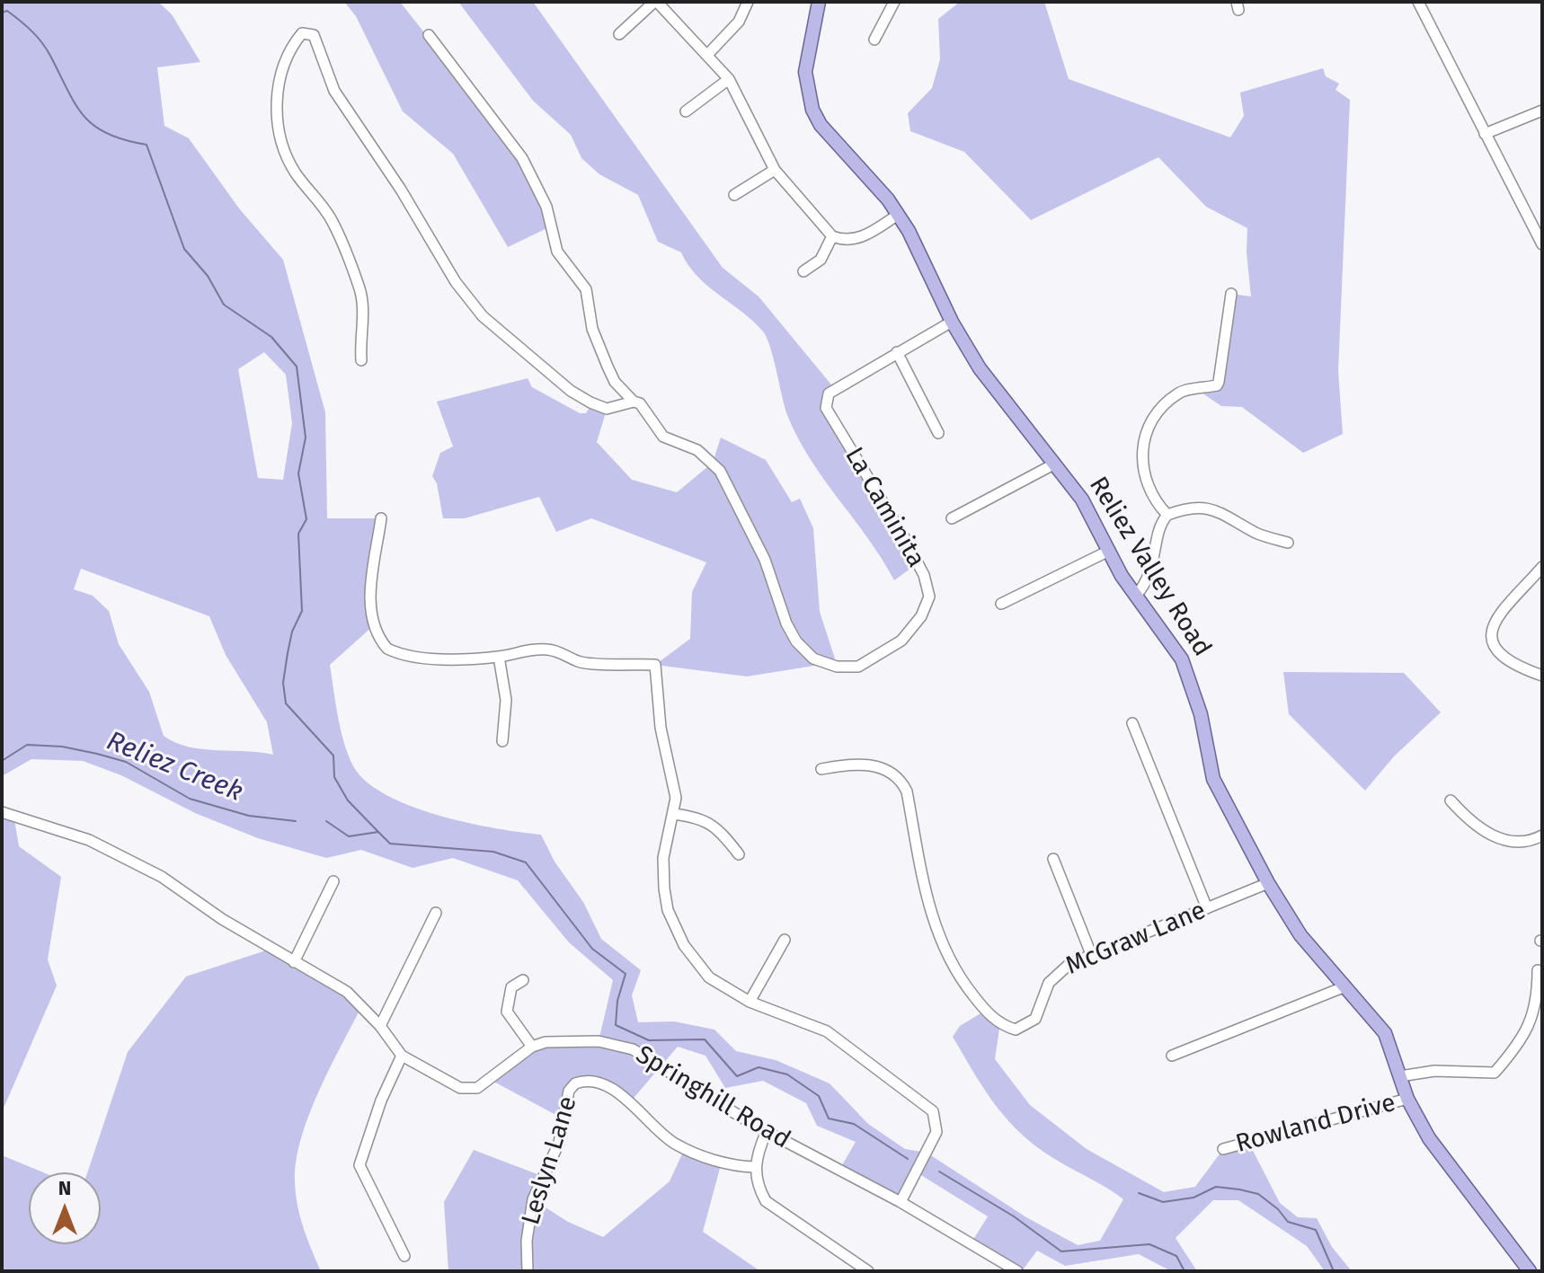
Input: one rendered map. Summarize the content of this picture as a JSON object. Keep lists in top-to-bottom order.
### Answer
{
  "streets": {
    "main road": ["Reliez Valley Road"],
    "street": [
      "La Caminita",
      "McGraw Lane",
      "Springhill Road",
      "Rowland Drive",
      "Leslyn Lane"
    ]
  },
  "crossings": [
    ["La Caminita", "Reliez Valley Road"],
    ["Reliez Valley Road", "McGraw Lane"],
    ["Reliez Valley Road", "Rowland Drive"]
  ],
  "water": ["Reliez Creek"],
  "north": "top"
}
